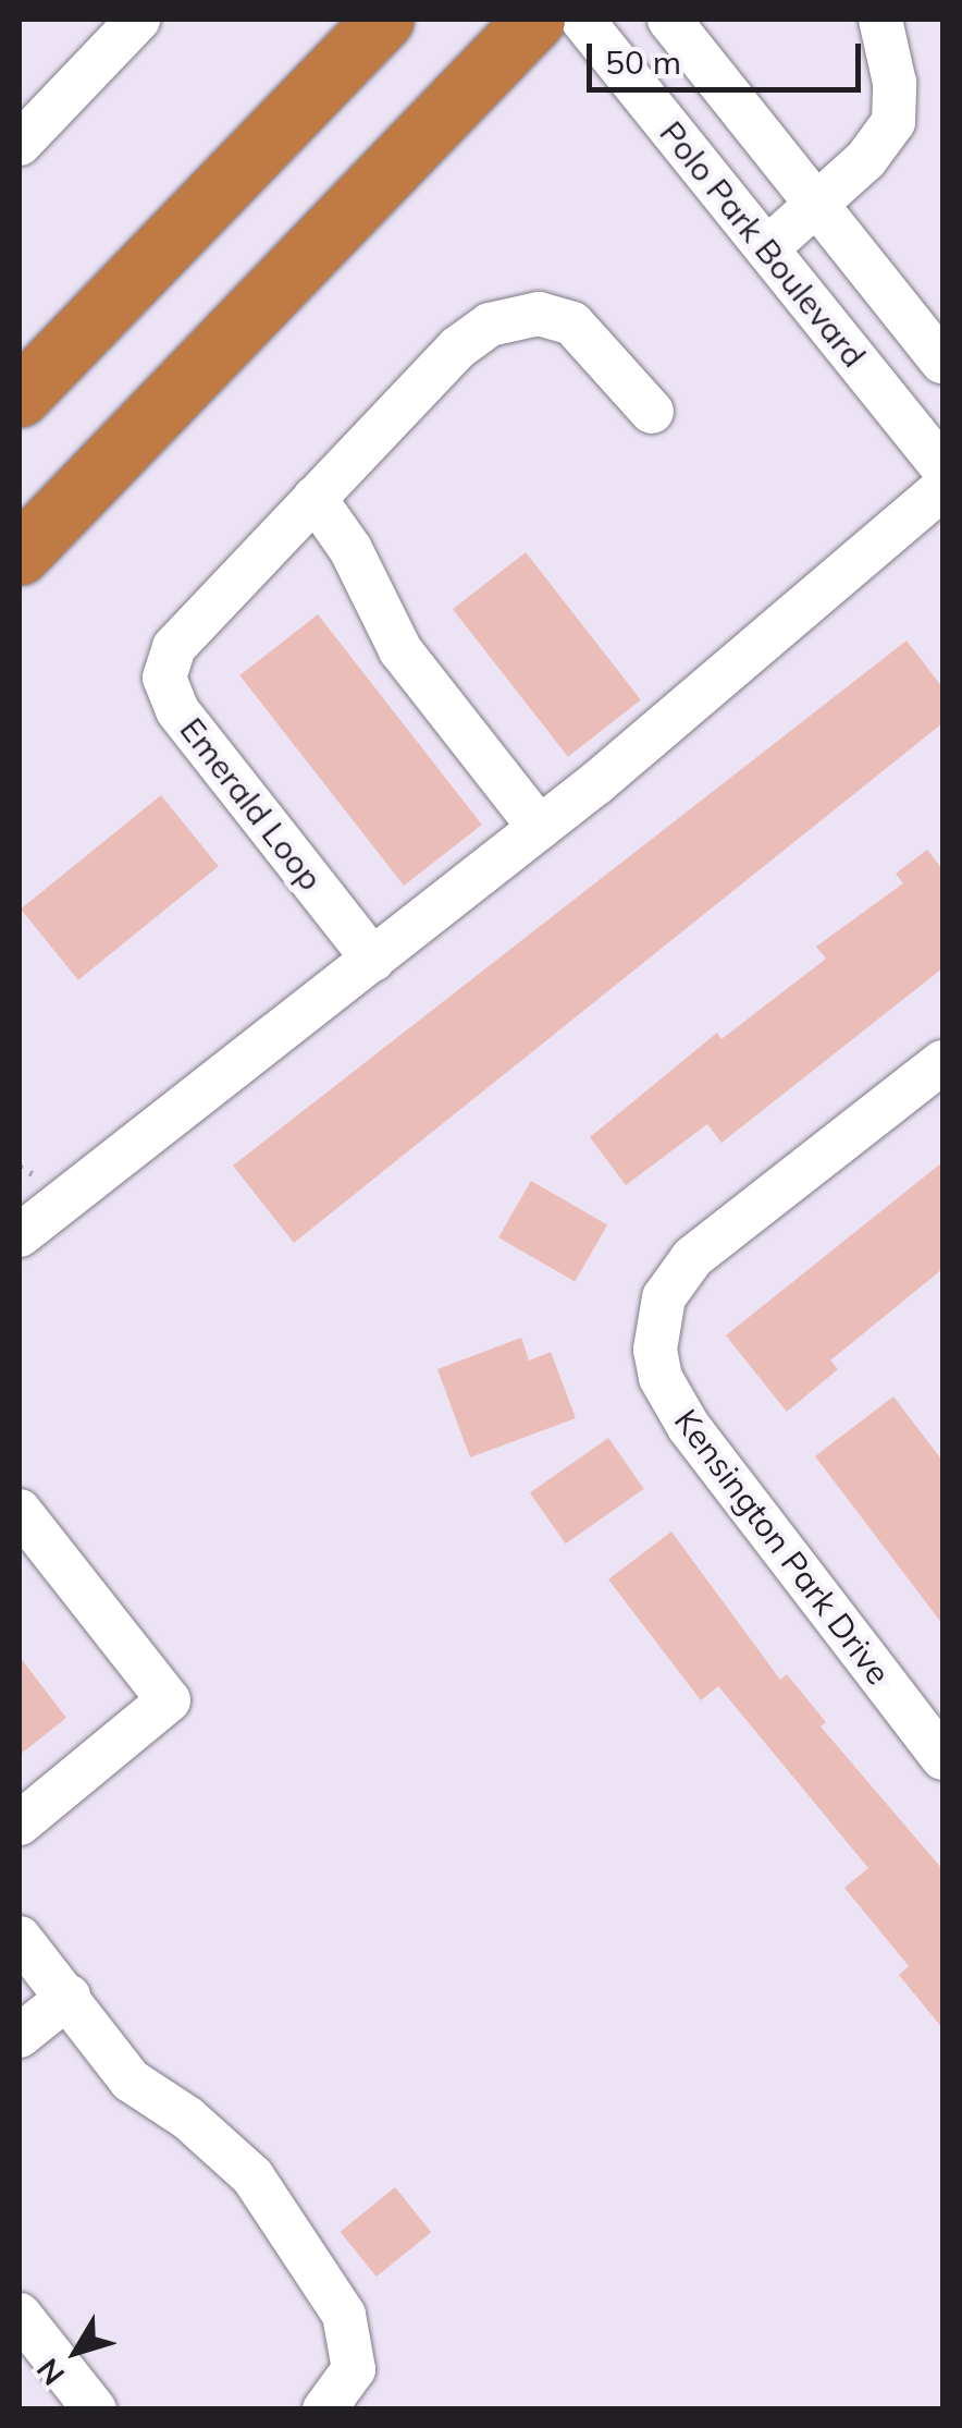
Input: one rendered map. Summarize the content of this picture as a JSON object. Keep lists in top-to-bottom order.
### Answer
{
  "streets": {
    "street": ["Polo Park Boulevard", "Emerald Loop", "Kensington Park Drive"]
  },
  "scale_bar": "50 m",
  "north": "bottom left"
}
